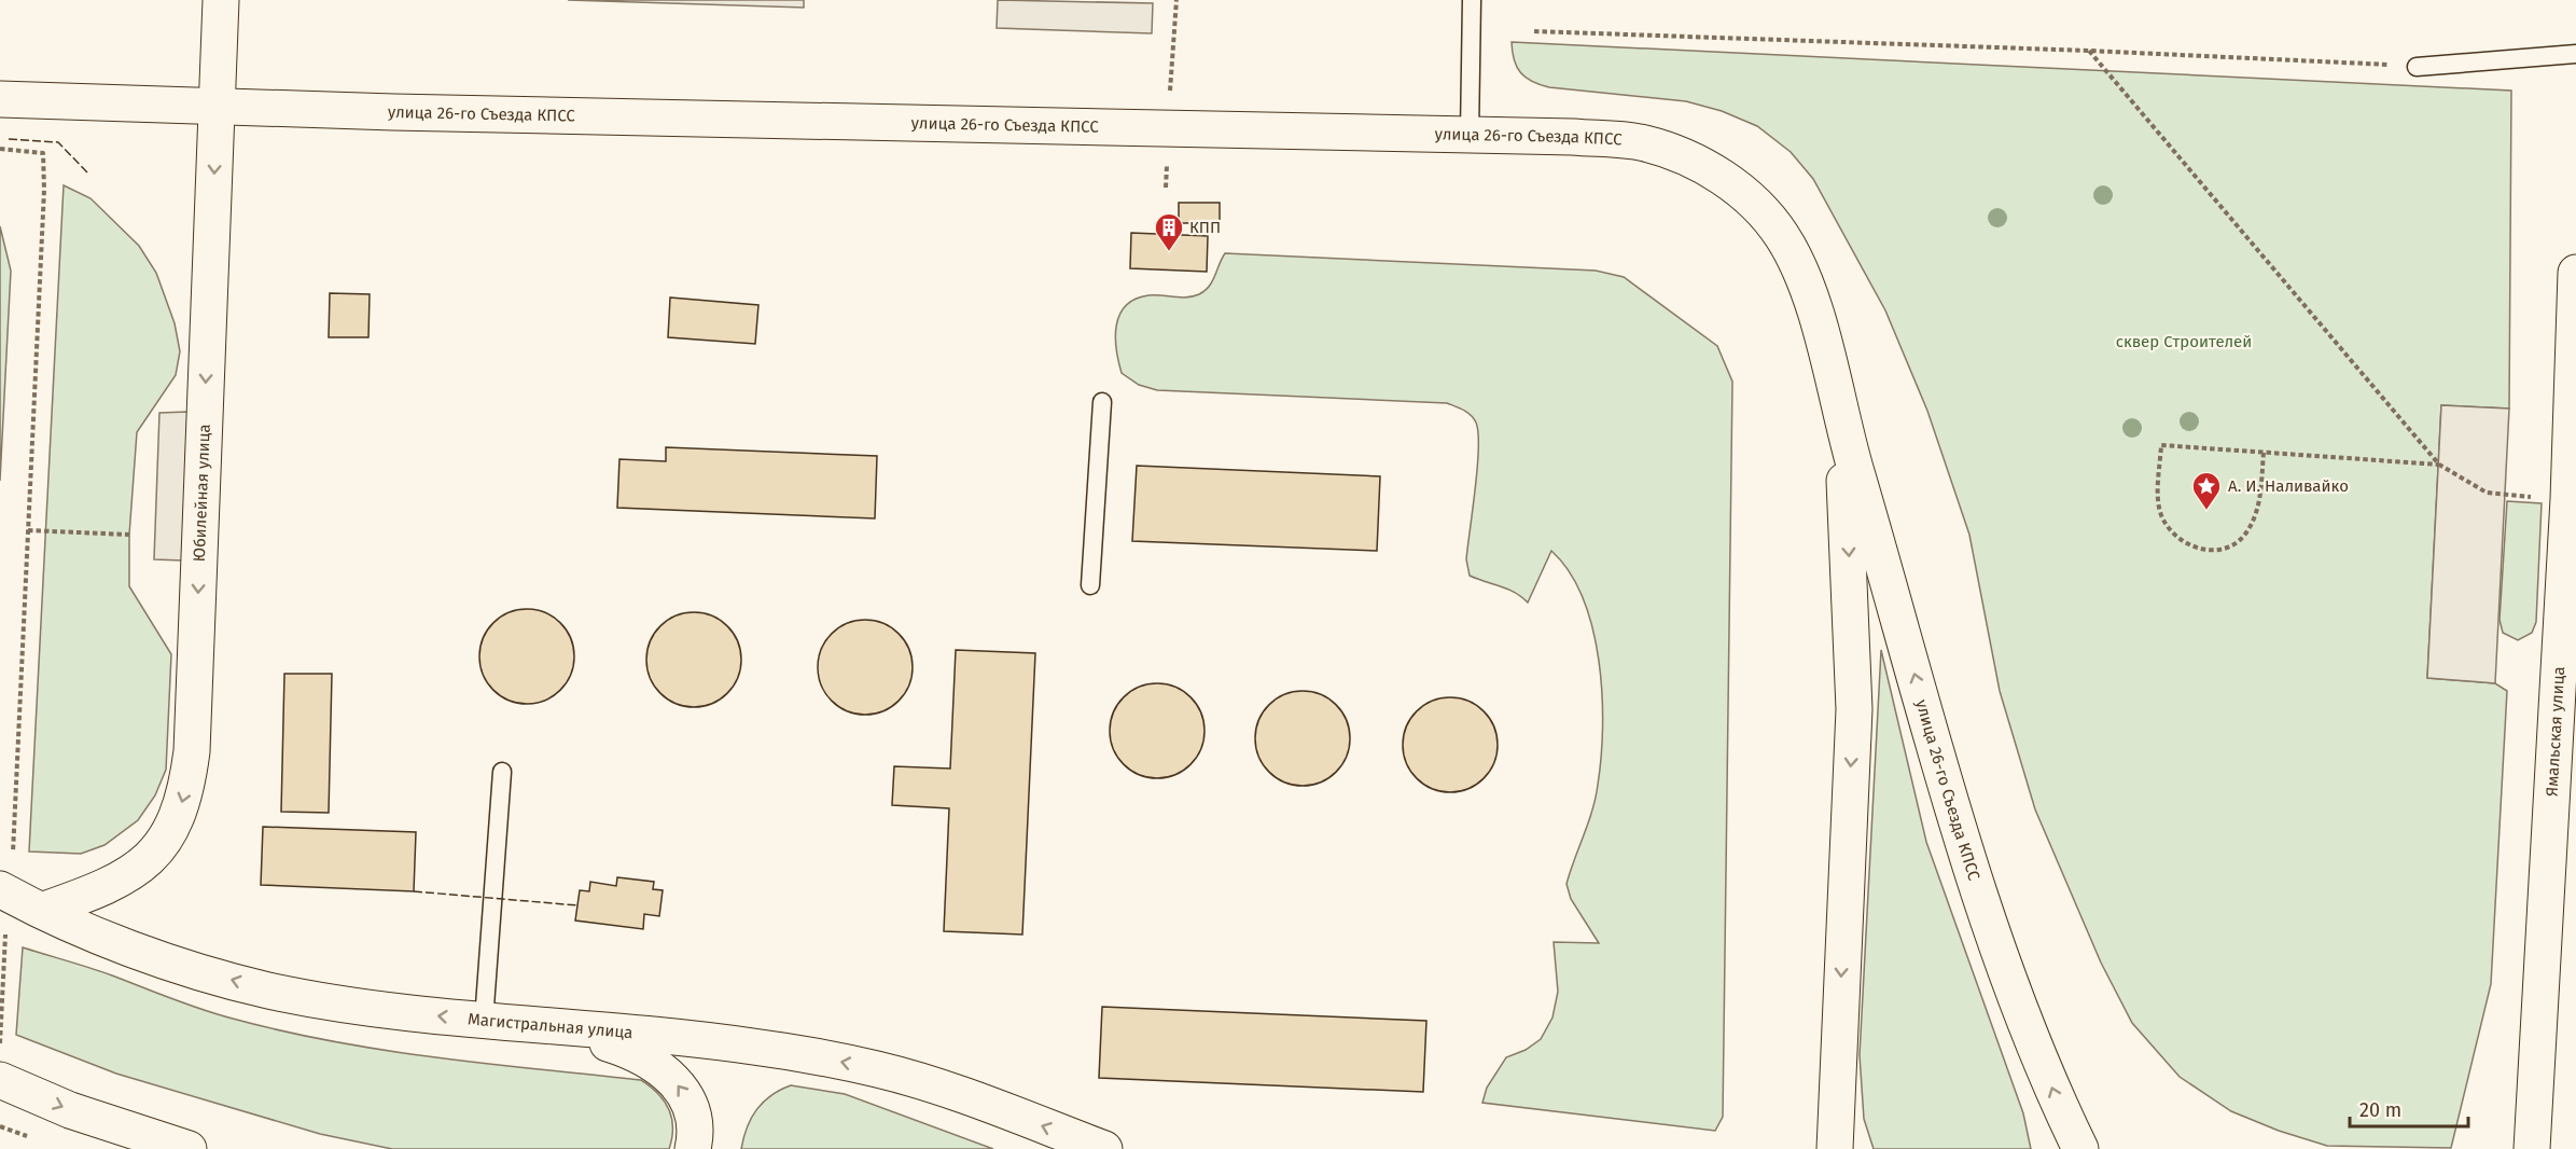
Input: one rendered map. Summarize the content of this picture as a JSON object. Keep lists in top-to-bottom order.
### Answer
{
  "streets": {
    "main road": [
      "улица 26-го Съезда КПСС",
      "Юбилейная улица",
      "Ямальская улица",
      "Магистральная улица"
    ]
  },
  "crossings": [
    ["улица 26-го Съезда КПСС", "Юбилейная улица"],
    ["Юбилейная улица", "Магистральная улица"]
  ],
  "one_way": ["Юбилейная улица", "Магистральная улица"],
  "parks": ["cквер Cтроителей"],
  "places": {
    "building": ["КПП"],
    "place": ["А. И. Наливайко"]
  },
  "scale_bar": "20 m"
}
